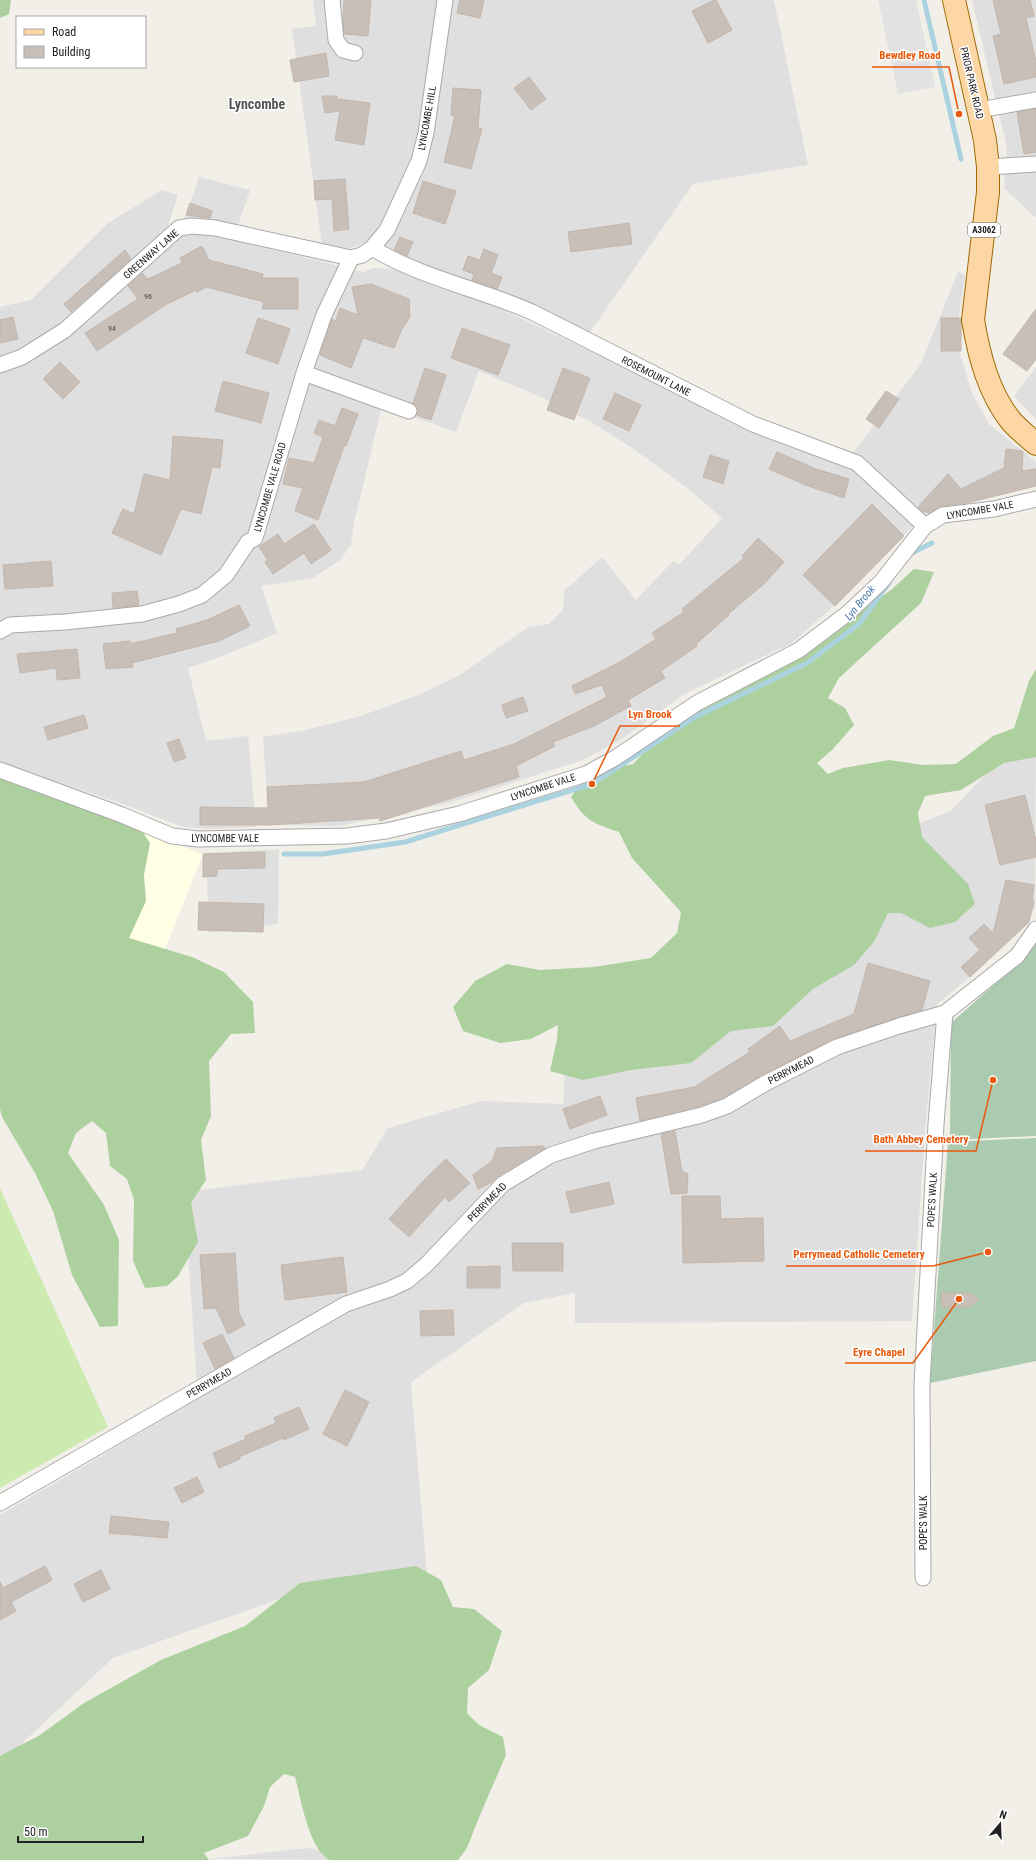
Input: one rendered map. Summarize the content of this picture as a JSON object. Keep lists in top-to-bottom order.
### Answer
{
  "streets": {
    "main road": ["PRIOR PARK ROAD", "A3062"],
    "street": [
      "LYNCOMBE HILL",
      "GREENWAY LANE",
      "ROSEMOUNT LANE",
      "LYNCOMBE VALE ROAD",
      "LYNCOMBE VALE",
      "PERRYMEAD",
      "POPE'S WALK"
    ]
  },
  "crossings": [
    ["LYNCOMBE HILL", "GREENWAY LANE"],
    ["LYNCOMBE HILL", "ROSEMOUNT LANE"],
    ["LYNCOMBE HILL", "LYNCOMBE VALE ROAD"],
    ["GREENWAY LANE", "LYNCOMBE VALE ROAD"],
    ["ROSEMOUNT LANE", "LYNCOMBE VALE"],
    ["PERRYMEAD", "POPE'S WALK"]
  ],
  "districts": ["Lyncombe"],
  "water": ["Lyn Brook"],
  "places": [
    "Bewdley Road",
    "Lyn Brook",
    "Bath Abbey Cemetery",
    "Perrymead Catholic Cemetery",
    "Eyre Chapel"
  ],
  "house_numbers": ["96", "94"],
  "legend": ["Road", "Building"],
  "scale_bar": "50 m",
  "north": "top"
}
